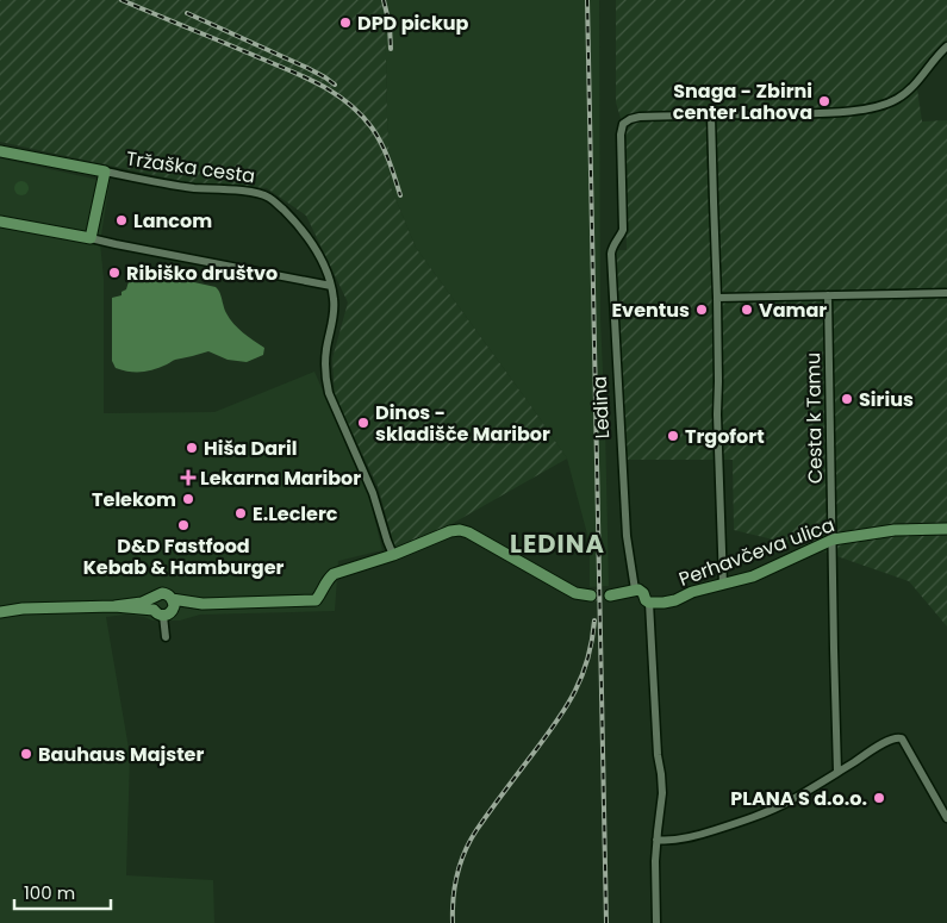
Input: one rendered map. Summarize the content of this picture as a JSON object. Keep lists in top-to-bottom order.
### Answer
{
  "streets": {
    "street": [
      "Tržaška cesta",
      "Ledina",
      "Cesta k Tamu",
      "Perhavčeva ulica"
    ]
  },
  "crossings": [
    ["Cesta k Tamu", "Perhavčeva ulica"]
  ],
  "districts": ["LEDINA"],
  "places": {
    "other": [
      "DPD pickup",
      "Snaga - Zbirni center Lahova",
      "Lancom",
      "Ribiško društvo",
      "Eventus",
      "Vamar",
      "Sirius",
      "Dinos - skladišče Maribor",
      "Trgofort",
      "Hiša Daril",
      "Telekom",
      "E.Leclerc",
      "D&D Fastfood Kebab & Hamburger",
      "Bauhaus Majster",
      "PLANA S d.o.o."
    ],
    "health": ["Lekarna Maribor"]
  },
  "scale_bar": "100 m"
}
